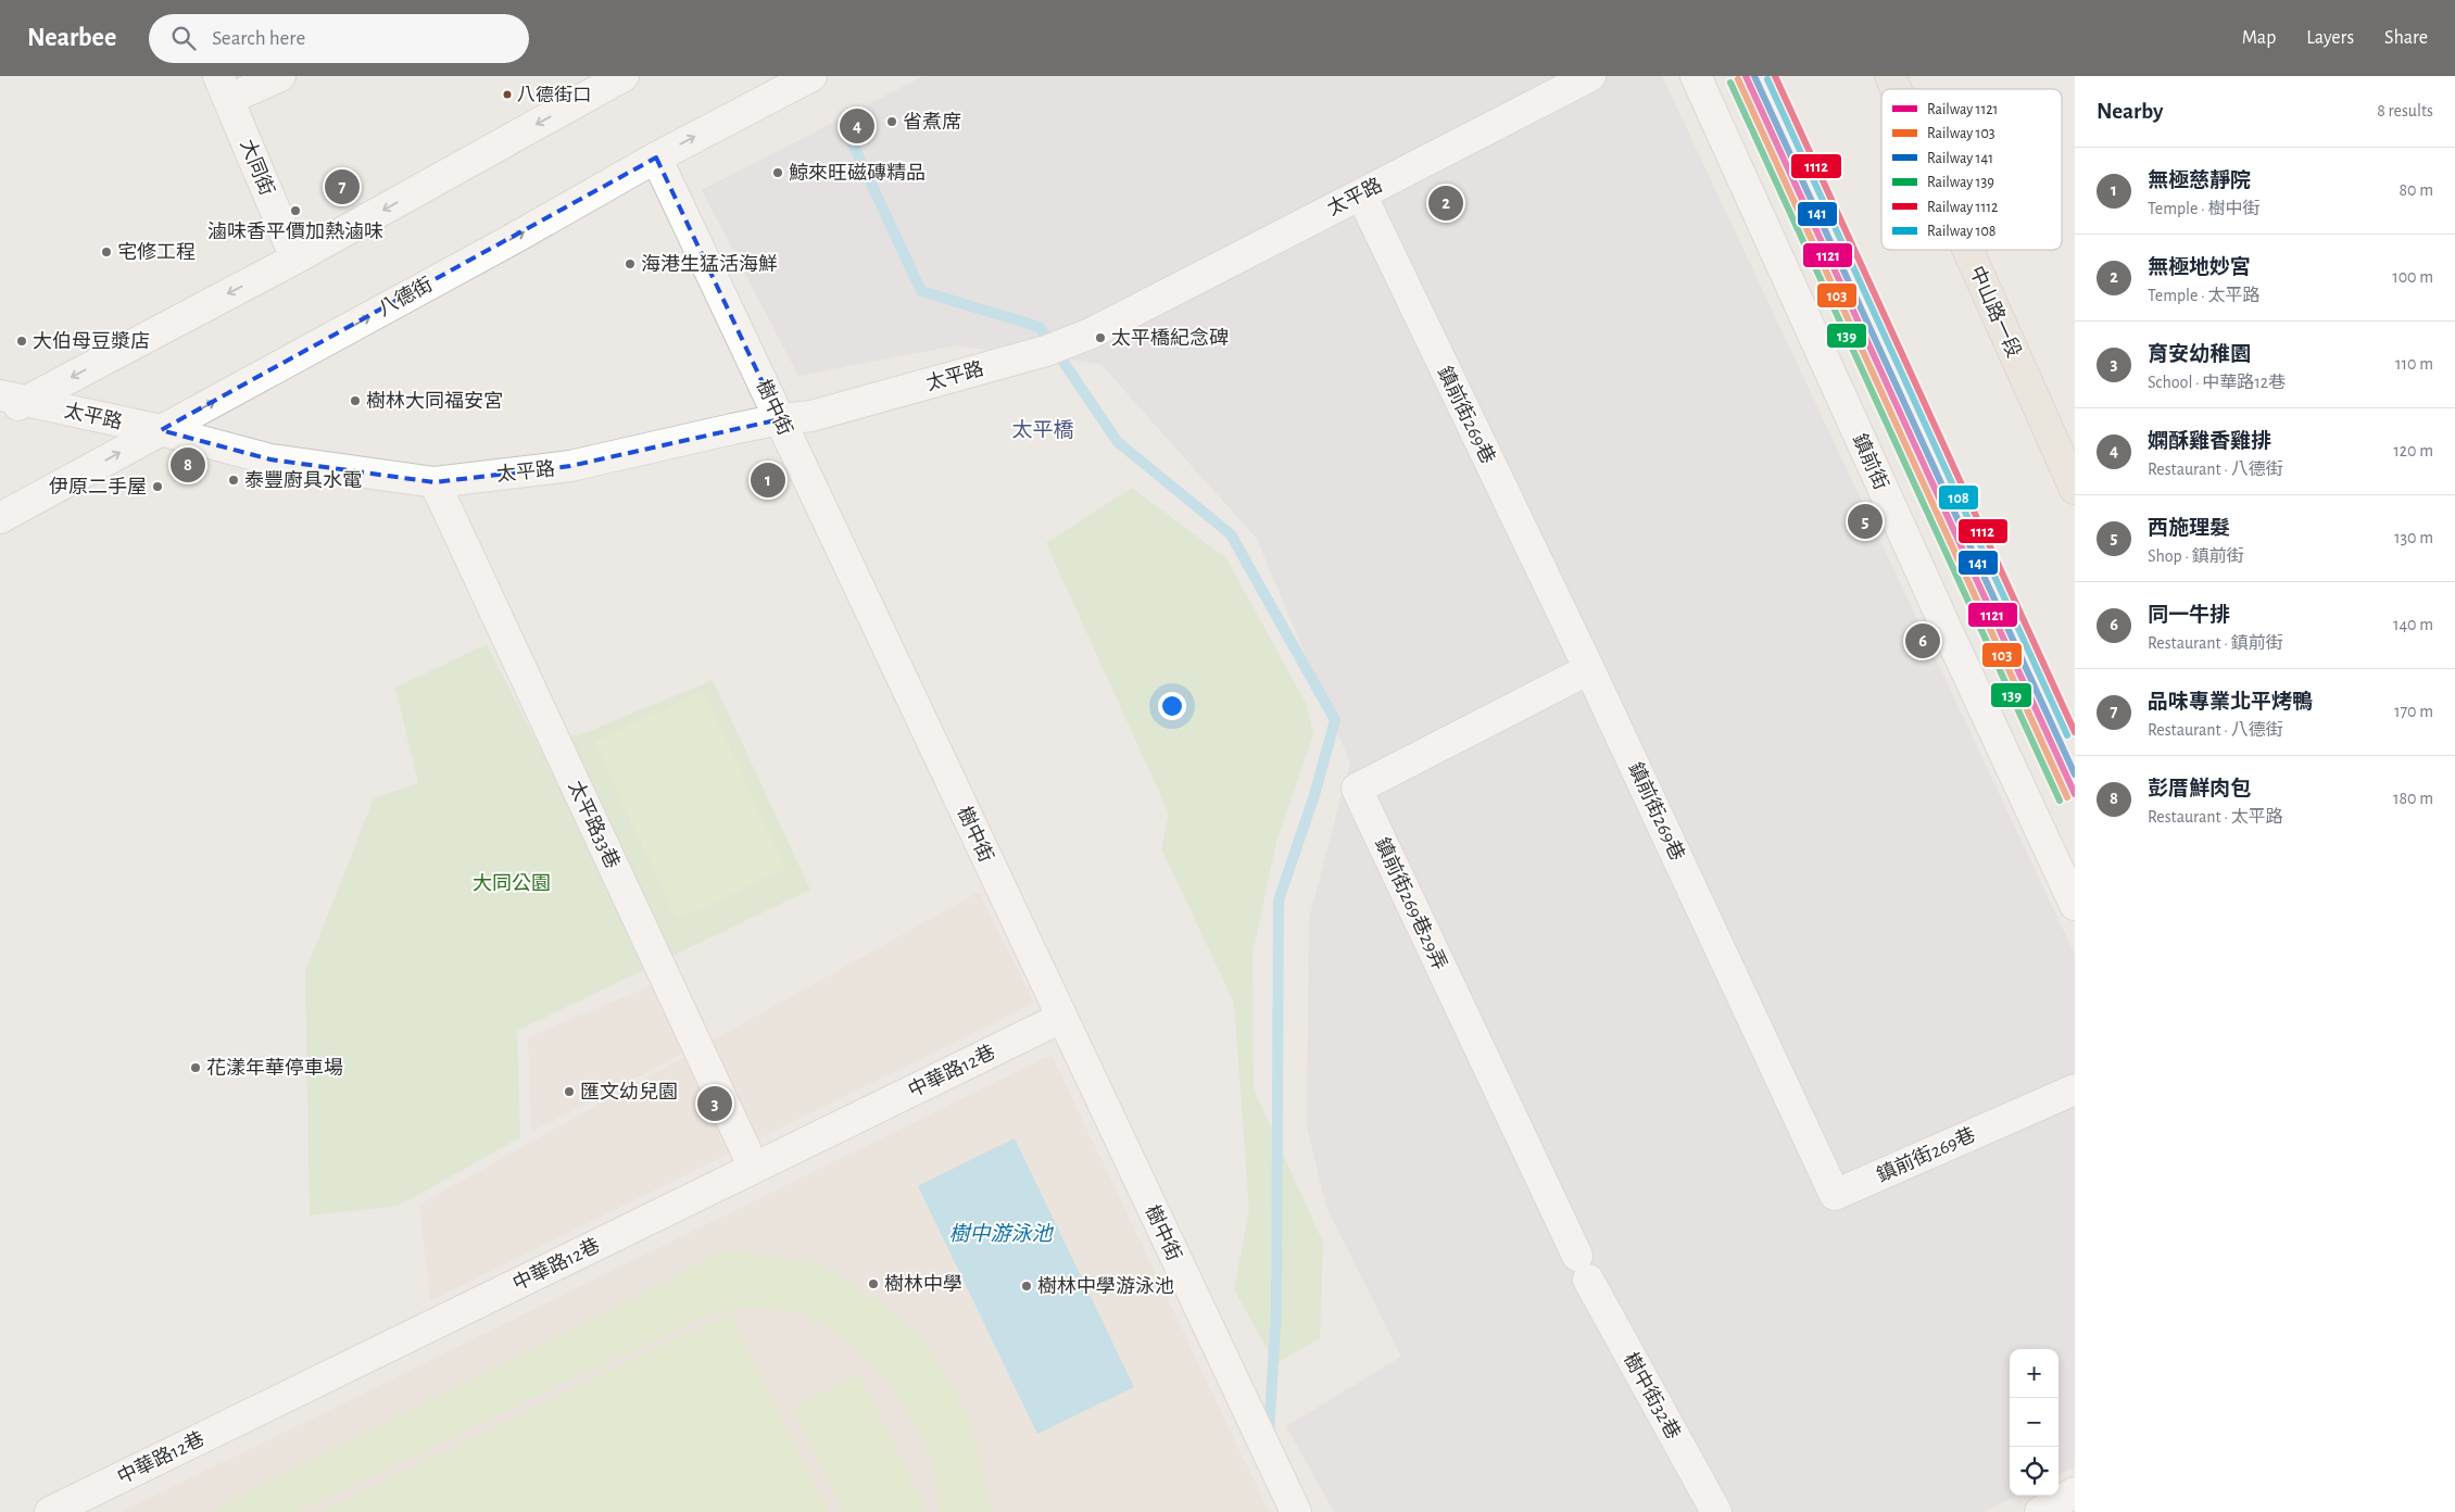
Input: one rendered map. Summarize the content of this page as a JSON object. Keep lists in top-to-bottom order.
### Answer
{
  "streets": {
    "main road": ["中山路一段"],
    "street": [
      "大同街",
      "太平路",
      "八德街",
      "樹中街",
      "鎮前街269巷",
      "鎮前街",
      "太平路33巷",
      "鎮前街269巷29弄",
      "中華路12巷",
      "樹中街32巷"
    ]
  },
  "crossings": [
    ["太平路", "八德街"],
    ["太平路", "樹中街"],
    ["太平路", "鎮前街269巷"],
    ["太平路", "太平路33巷"],
    ["八德街", "樹中街"],
    ["樹中街", "中華路12巷"],
    ["鎮前街269巷", "鎮前街269巷29弄"],
    ["太平路33巷", "中華路12巷"],
    ["鎮前街269巷29弄", "樹中街32巷"]
  ],
  "districts": ["太平橋"],
  "water": ["樹中游泳池"],
  "parks": ["大同公園"],
  "places": [
    "八德街口",
    "省煮席",
    "鯨來旺磁磚精品",
    "滷味香平價加熱滷味",
    "宅修工程",
    "海港生猛活海鮮",
    "太平橋紀念碑",
    "大伯母豆漿店",
    "樹林大同福安宮",
    "泰豐廚具水電",
    "伊原二手屋",
    "花漾年華停車場",
    "匯文幼兒園",
    "樹林中學",
    "樹林中學游泳池"
  ],
  "lines": [
    "rail line 1121",
    "rail line 141",
    "rail line 1112",
    "rail line 103",
    "rail line 108",
    "rail line 139"
  ],
  "legend": [
    "Railway 1121",
    "Railway 103",
    "Railway 141",
    "Railway 139",
    "Railway 1112",
    "Railway 108"
  ],
  "page": {
    "header": "Nearbee",
    "search": "Search here",
    "nav": ["Map", "Layers", "Share"],
    "heading": ["Nearby", "8 results"],
    "pins": [
      "4",
      "7",
      "2",
      "8",
      "1",
      "5",
      "6",
      "3"
    ],
    "list": [
      {
        "mark": "1",
        "name": "無極慈靜院",
        "note": "Temple · 樹中街",
        "value": "80 m"
      },
      {
        "mark": "2",
        "name": "無極地妙宮",
        "note": "Temple · 太平路",
        "value": "100 m"
      },
      {
        "mark": "3",
        "name": "育安幼稚園",
        "note": "School · 中華路12巷",
        "value": "110 m"
      },
      {
        "mark": "4",
        "name": "嫻酥雞香雞排",
        "note": "Restaurant · 八德街",
        "value": "120 m"
      },
      {
        "mark": "5",
        "name": "西施理髮",
        "note": "Shop · 鎮前街",
        "value": "130 m"
      },
      {
        "mark": "6",
        "name": "同一牛排",
        "note": "Restaurant · 鎮前街",
        "value": "140 m"
      },
      {
        "mark": "7",
        "name": "品味專業北平烤鴨",
        "note": "Restaurant · 八德街",
        "value": "170 m"
      },
      {
        "mark": "8",
        "name": "彭厝鮮肉包",
        "note": "Restaurant · 太平路",
        "value": "180 m"
      }
    ],
    "map_buttons": ["+", "−"]
  }
}
